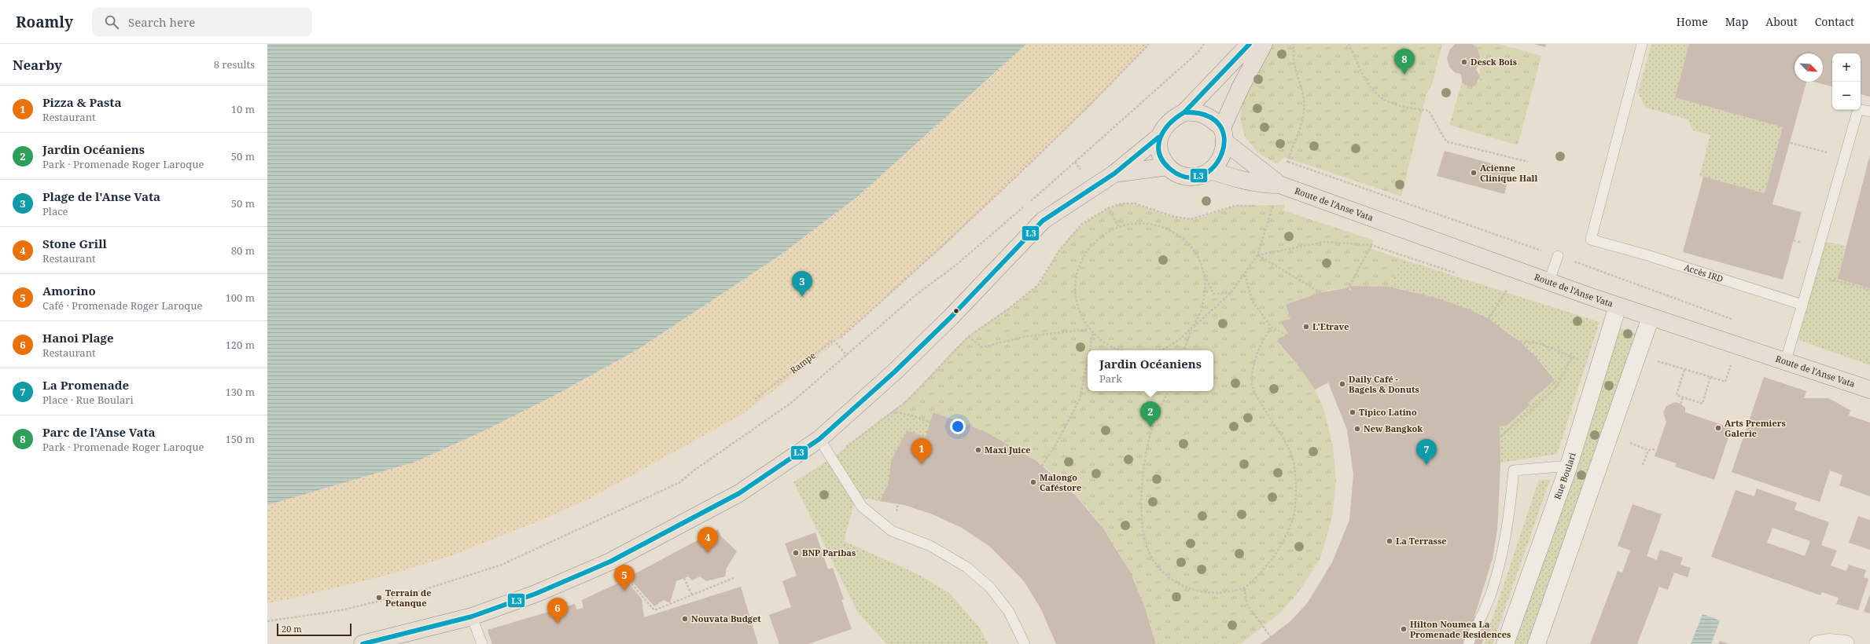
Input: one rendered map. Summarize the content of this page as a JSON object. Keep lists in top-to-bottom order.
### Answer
{
  "streets": {
    "main road": ["Route de l'Anse Vata"],
    "street": ["Rue Boulari"],
    "lane": ["Accès IRD"],
    "path": ["Rampe"]
  },
  "crossings": [
    ["Route de l'Anse Vata", "Rue Boulari"]
  ],
  "places": [
    "Desck Bois",
    "Acienne Clinique Hall",
    "L'Etrave",
    "Daily Café - Bagels & Donuts",
    "Tipico Latino",
    "Arts Premiers Galerie",
    "New Bangkok",
    "Maxi Juice",
    "Malongo Caféstore",
    "La Terrasse",
    "BNP Paribas",
    "Terrain de Petanque",
    "Nouvata Budget",
    "Hilton Noumea La Promenade Residences"
  ],
  "lines": ["transit line L3"],
  "scale_bar": "20 m",
  "north": "bottom right",
  "page": {
    "header": "Roamly",
    "search": "Search here",
    "nav": [
      "Home",
      "Map",
      "About",
      "Contact"
    ],
    "heading": ["Nearby", "8 results"],
    "pins": [
      "8",
      "3",
      "2",
      "1",
      "7",
      "4",
      "5",
      "6"
    ],
    "map_buttons": ["+", "−"],
    "list": [
      {
        "mark": "1",
        "name": "Pizza & Pasta",
        "note": "Restaurant",
        "value": "10 m"
      },
      {
        "mark": "2",
        "name": "Jardin Océaniens",
        "note": "Park · Promenade Roger Laroque",
        "value": "50 m"
      },
      {
        "mark": "3",
        "name": "Plage de l'Anse Vata",
        "note": "Place",
        "value": "50 m"
      },
      {
        "mark": "4",
        "name": "Stone Grill",
        "note": "Restaurant",
        "value": "80 m"
      },
      {
        "mark": "5",
        "name": "Amorino",
        "note": "Café · Promenade Roger Laroque",
        "value": "100 m"
      },
      {
        "mark": "6",
        "name": "Hanoi Plage",
        "note": "Restaurant",
        "value": "120 m"
      },
      {
        "mark": "7",
        "name": "La Promenade",
        "note": "Place · Rue Boulari",
        "value": "130 m"
      },
      {
        "mark": "8",
        "name": "Parc de l'Anse Vata",
        "note": "Park · Promenade Roger Laroque",
        "value": "150 m"
      }
    ],
    "popup": ["Jardin Océaniens", "Park"],
    "scale": "20 m"
  }
}
